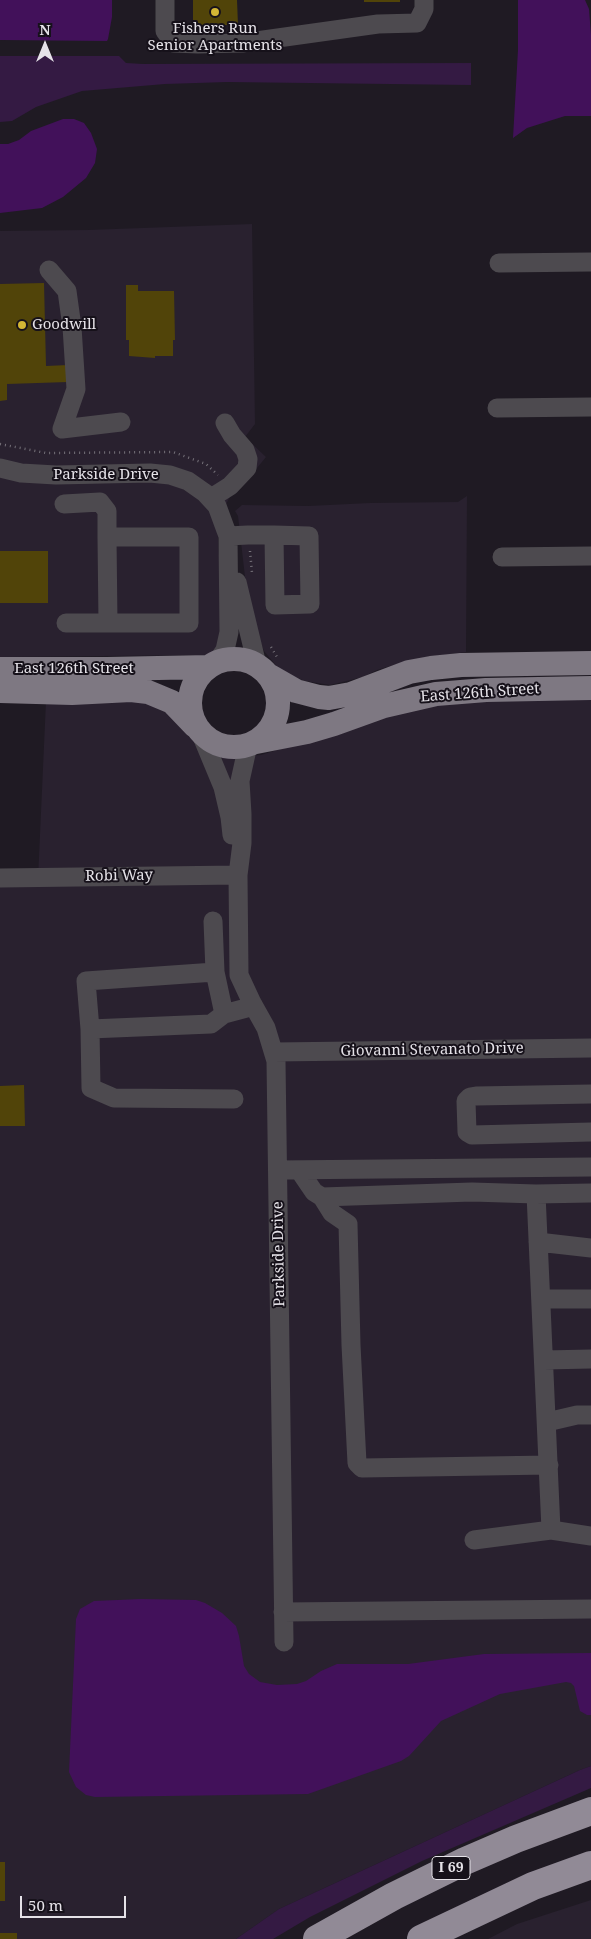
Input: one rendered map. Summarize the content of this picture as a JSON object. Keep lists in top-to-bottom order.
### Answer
{
  "streets": {
    "highway": ["I 69"],
    "main road": ["East 126th Street"],
    "street": ["Parkside Drive", "Robi Way", "Giovanni Stevanato Drive"]
  },
  "crossings": [
    ["Parkside Drive", "East 126th Street"],
    ["Parkside Drive", "Robi Way"],
    ["Parkside Drive", "Giovanni Stevanato Drive"]
  ],
  "places": ["Fishers Run Senior Apartments", "Goodwill"],
  "scale_bar": "50 m",
  "north": "top"
}
